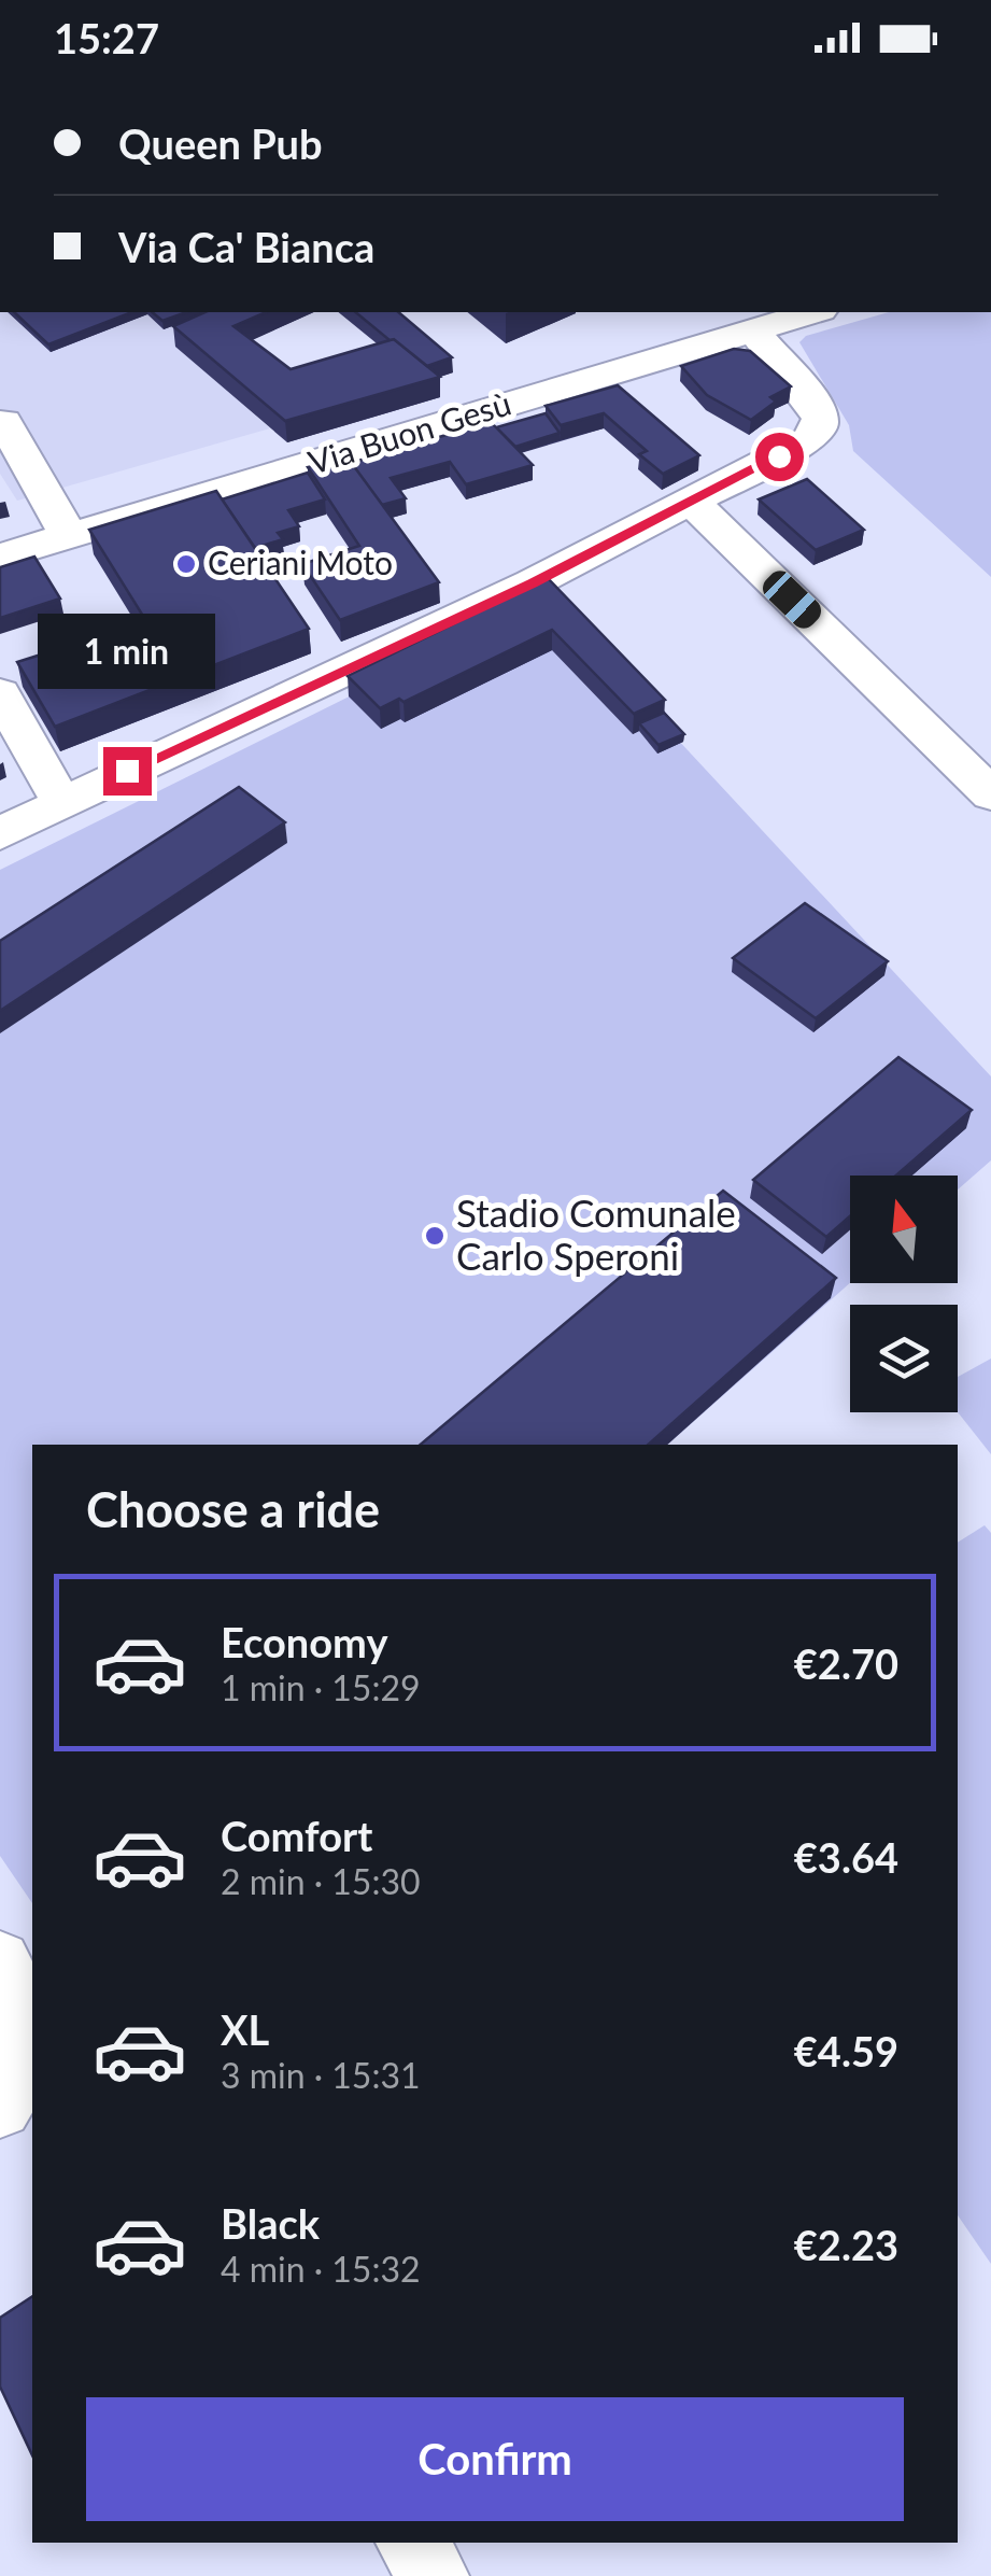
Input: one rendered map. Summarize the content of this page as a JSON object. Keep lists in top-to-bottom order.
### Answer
{
  "streets": {
    "street": ["Via Buon Gesù"]
  },
  "places": ["Ceriani Moto", "Stadio Comunale Carlo Speroni"],
  "north": "top",
  "page": {
    "status": "15:27",
    "banner": ["Queen Pub", "Via Ca' Bianca"],
    "bubble": "1 min",
    "heading": "Choose a ride",
    "list": [
      {
        "name": "Economy",
        "note": "1 min · 15:29",
        "value": "€2.70"
      },
      {
        "name": "Comfort",
        "note": "2 min · 15:30",
        "value": "€3.64"
      },
      {
        "name": "XL",
        "note": "3 min · 15:31",
        "value": "€4.59"
      },
      {
        "name": "Black",
        "note": "4 min · 15:32",
        "value": "€2.23"
      }
    ],
    "buttons": "Confirm"
  }
}
